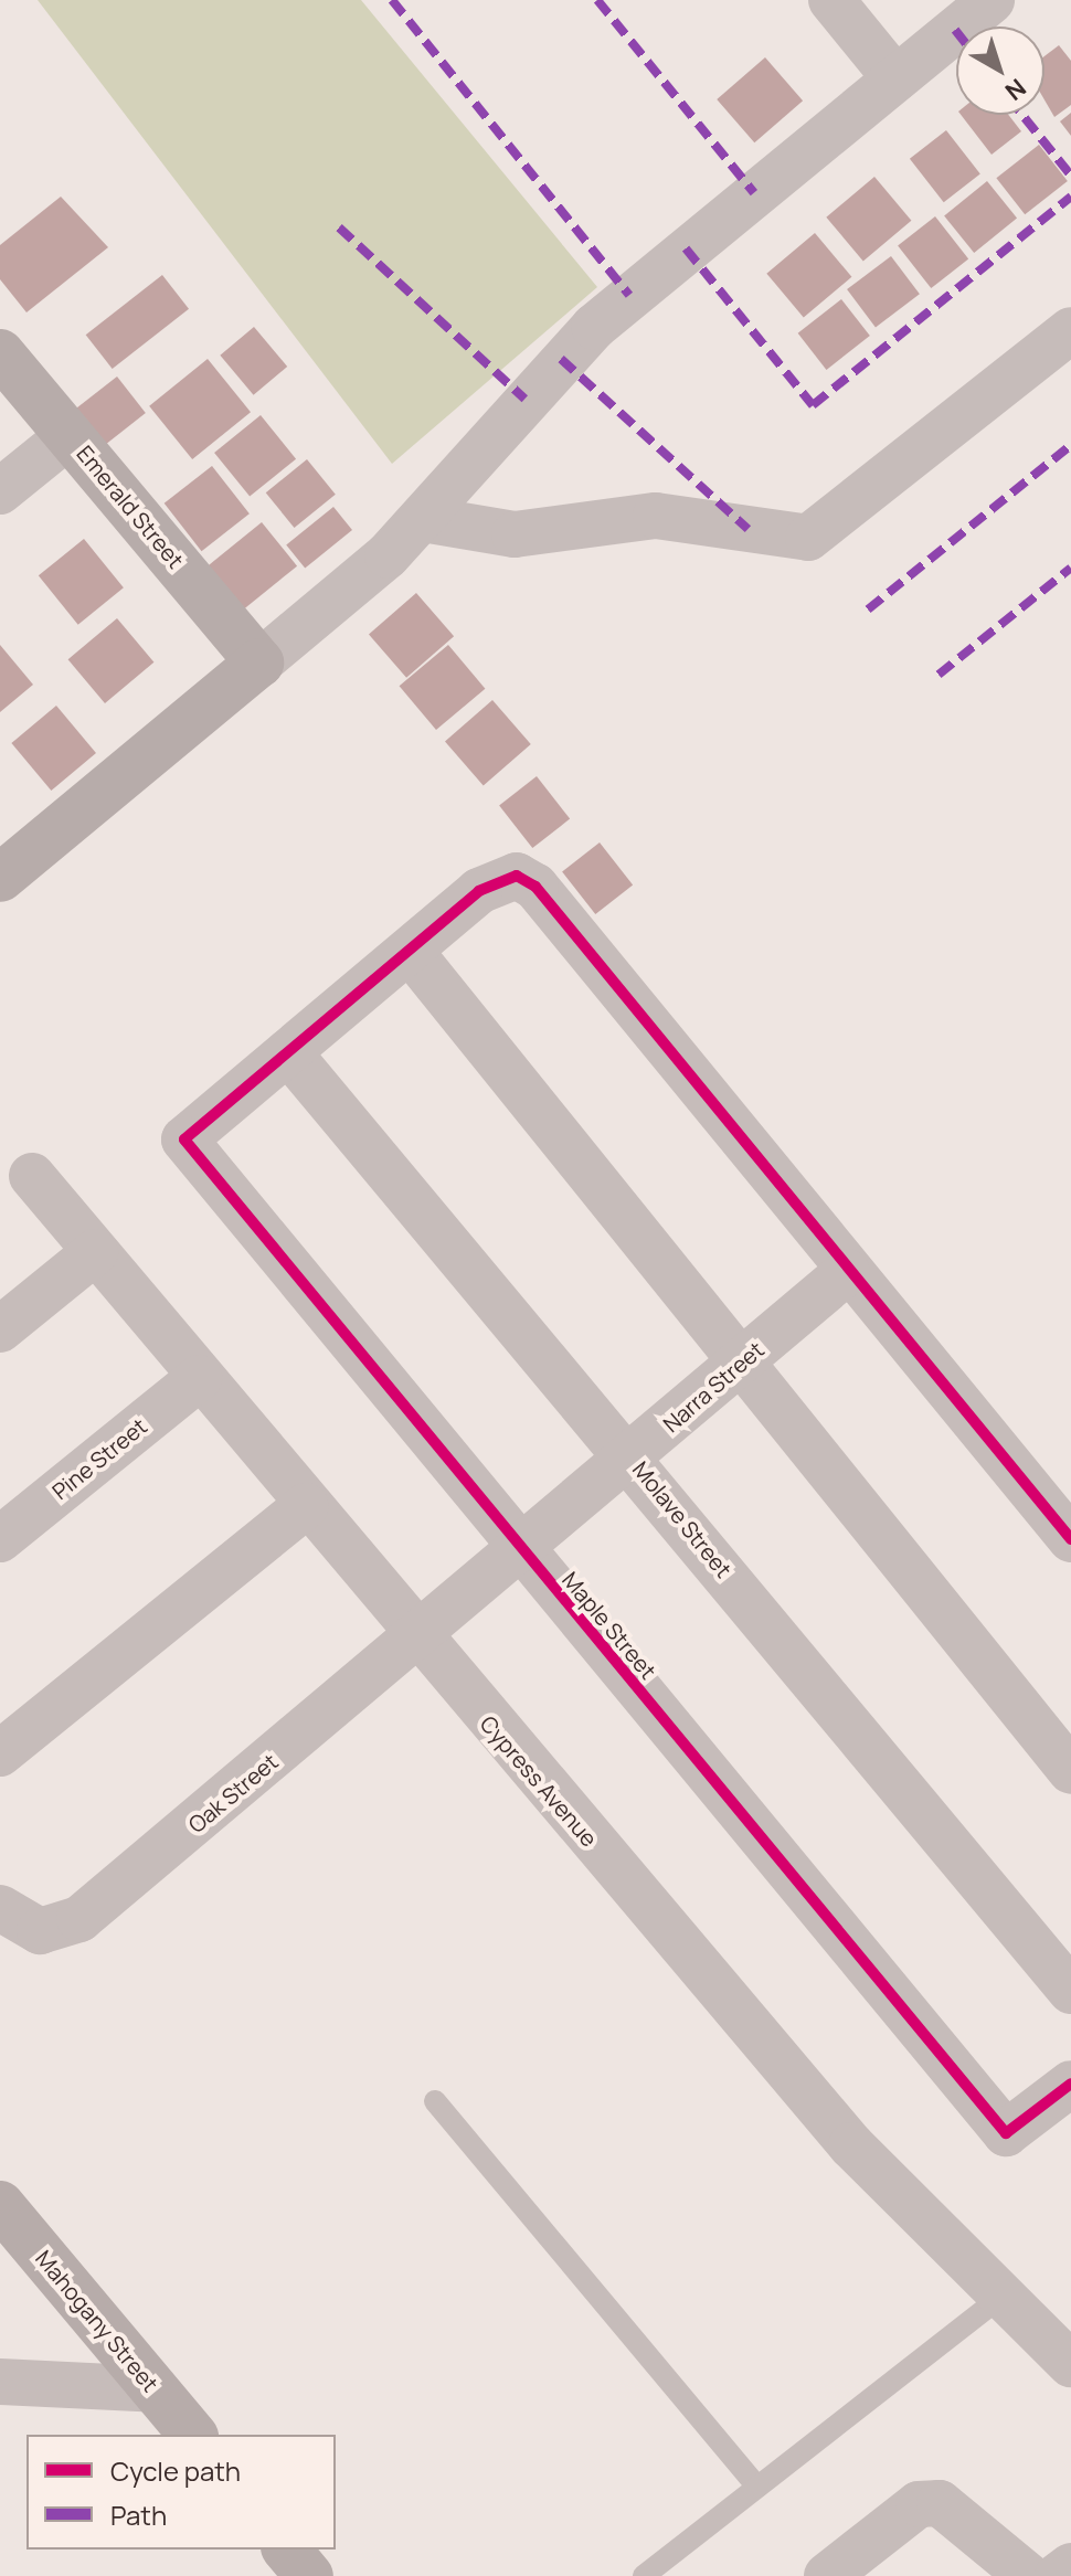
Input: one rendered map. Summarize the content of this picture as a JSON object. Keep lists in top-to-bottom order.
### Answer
{
  "streets": {
    "street": [
      "Emerald Street",
      "Narra Street",
      "Pine Street",
      "Molave Street",
      "Maple Street",
      "Cypress Avenue",
      "Oak Street",
      "Mahogany Street"
    ]
  },
  "crossings": [
    ["Narra Street", "Molave Street"],
    ["Narra Street", "Maple Street"],
    ["Narra Street", "Cypress Avenue"],
    ["Narra Street", "Oak Street"],
    ["Pine Street", "Cypress Avenue"],
    ["Molave Street", "Maple Street"],
    ["Cypress Avenue", "Oak Street"]
  ],
  "legend": ["Cycle path", "Path"],
  "north": "bottom right"
}
